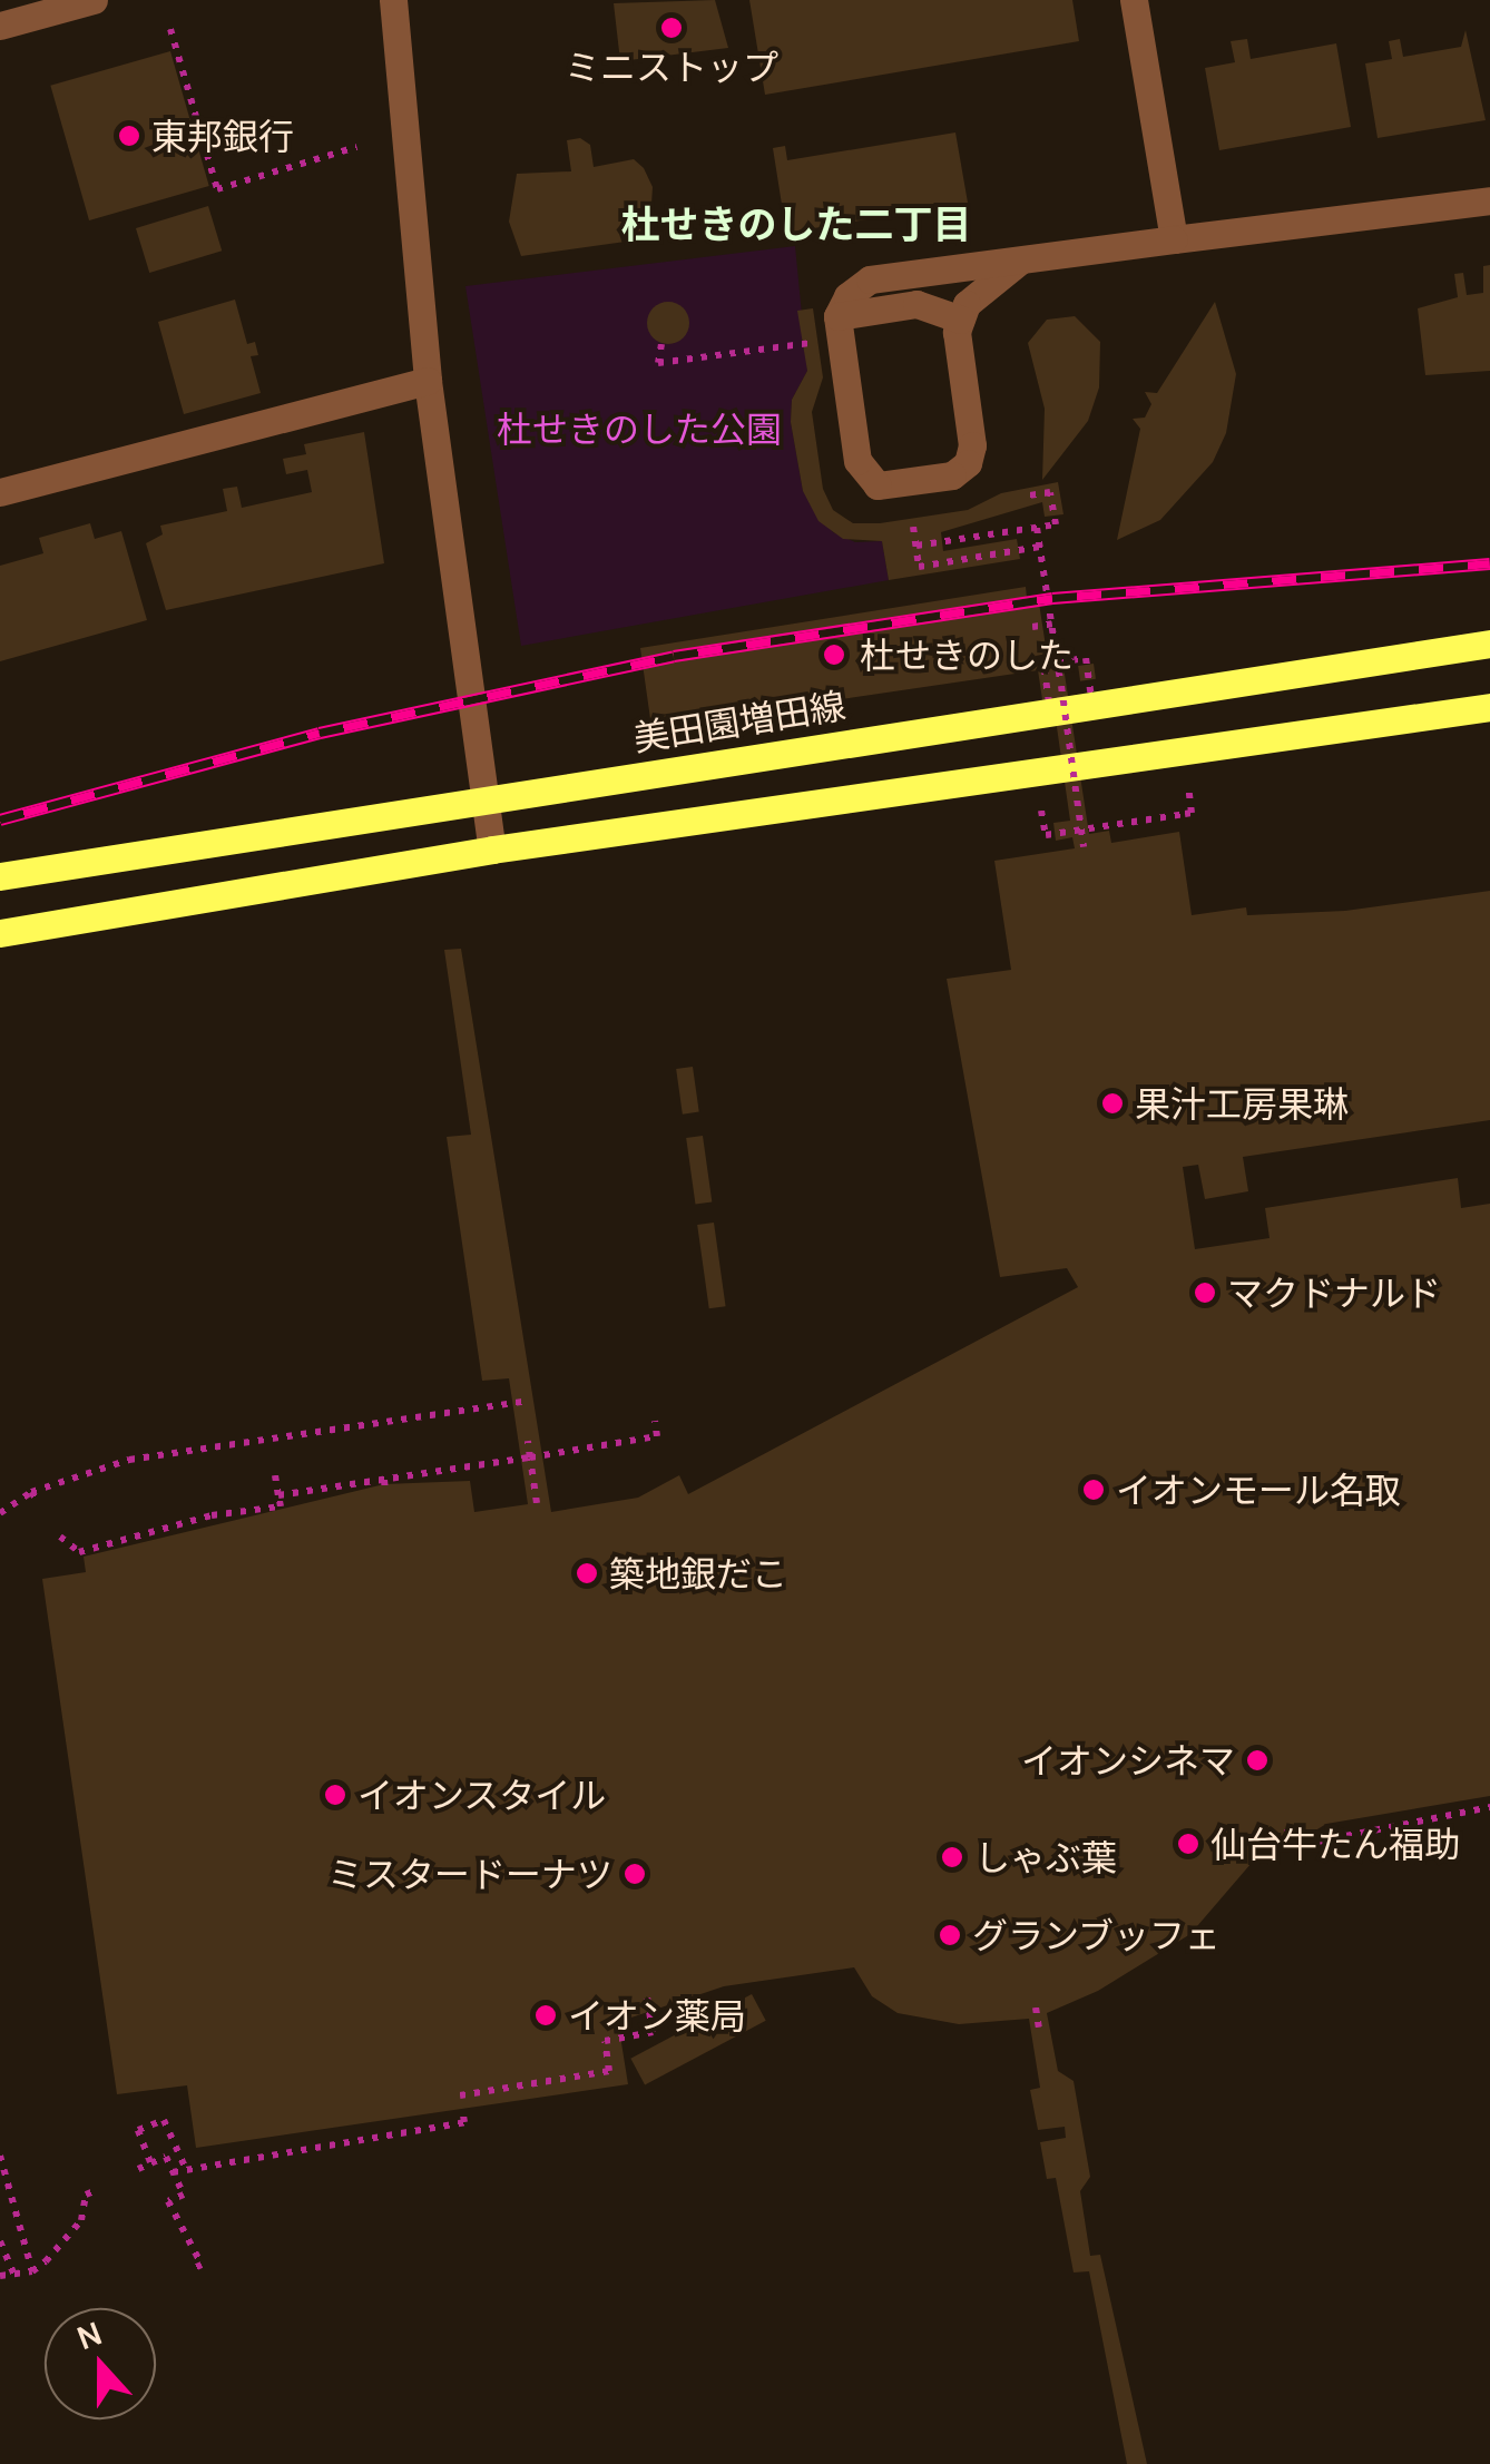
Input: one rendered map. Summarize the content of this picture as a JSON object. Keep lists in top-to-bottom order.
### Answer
{
  "streets": {
    "main road": ["美田園増田線"]
  },
  "districts": ["杜せきのした二丁目"],
  "parks": ["杜せきのした公園"],
  "places": [
    "ミニストップ",
    "東邦銀行",
    "杜せきのした",
    "果汁工房果琳",
    "マクドナルド",
    "イオンモール名取",
    "築地銀だこ",
    "イオンシネマ",
    "イオンスタイル",
    "仙台牛たん福助",
    "しゃぶ葉",
    "ミスタードーナツ",
    "グランブッフェ",
    "イオン薬局"
  ],
  "north": "top"
}
